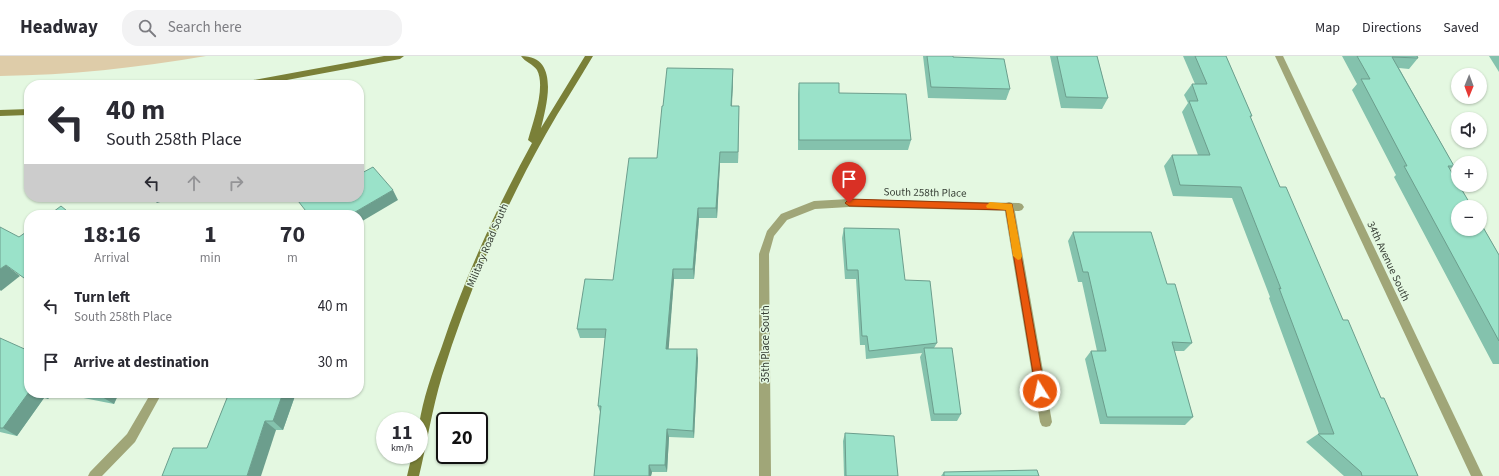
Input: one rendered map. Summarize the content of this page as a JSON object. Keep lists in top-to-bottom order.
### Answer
{
  "streets": {
    "main road": ["Military Road South"],
    "street": ["South 258th Place", "34th Avenue South", "35th Place South"]
  },
  "crossings": [
    ["South 258th Place", "35th Place South"]
  ],
  "north": "bottom",
  "page": {
    "header": "Headway",
    "search": "Search here",
    "nav": ["Map", "Directions", "Saved"],
    "map_buttons": ["+", "−"],
    "turn": ["40 m", "South 258th Place"],
    "eta": [
      "18:16",
      "Arrival",
      "1",
      "min",
      "70",
      "m"
    ],
    "list": [
      {
        "name": "Turn left",
        "note": "South 258th Place",
        "value": "40 m"
      },
      {
        "name": "Arrive at destination",
        "value": "30 m"
      }
    ],
    "speed": "11 km/h",
    "limit": "20"
  }
}
